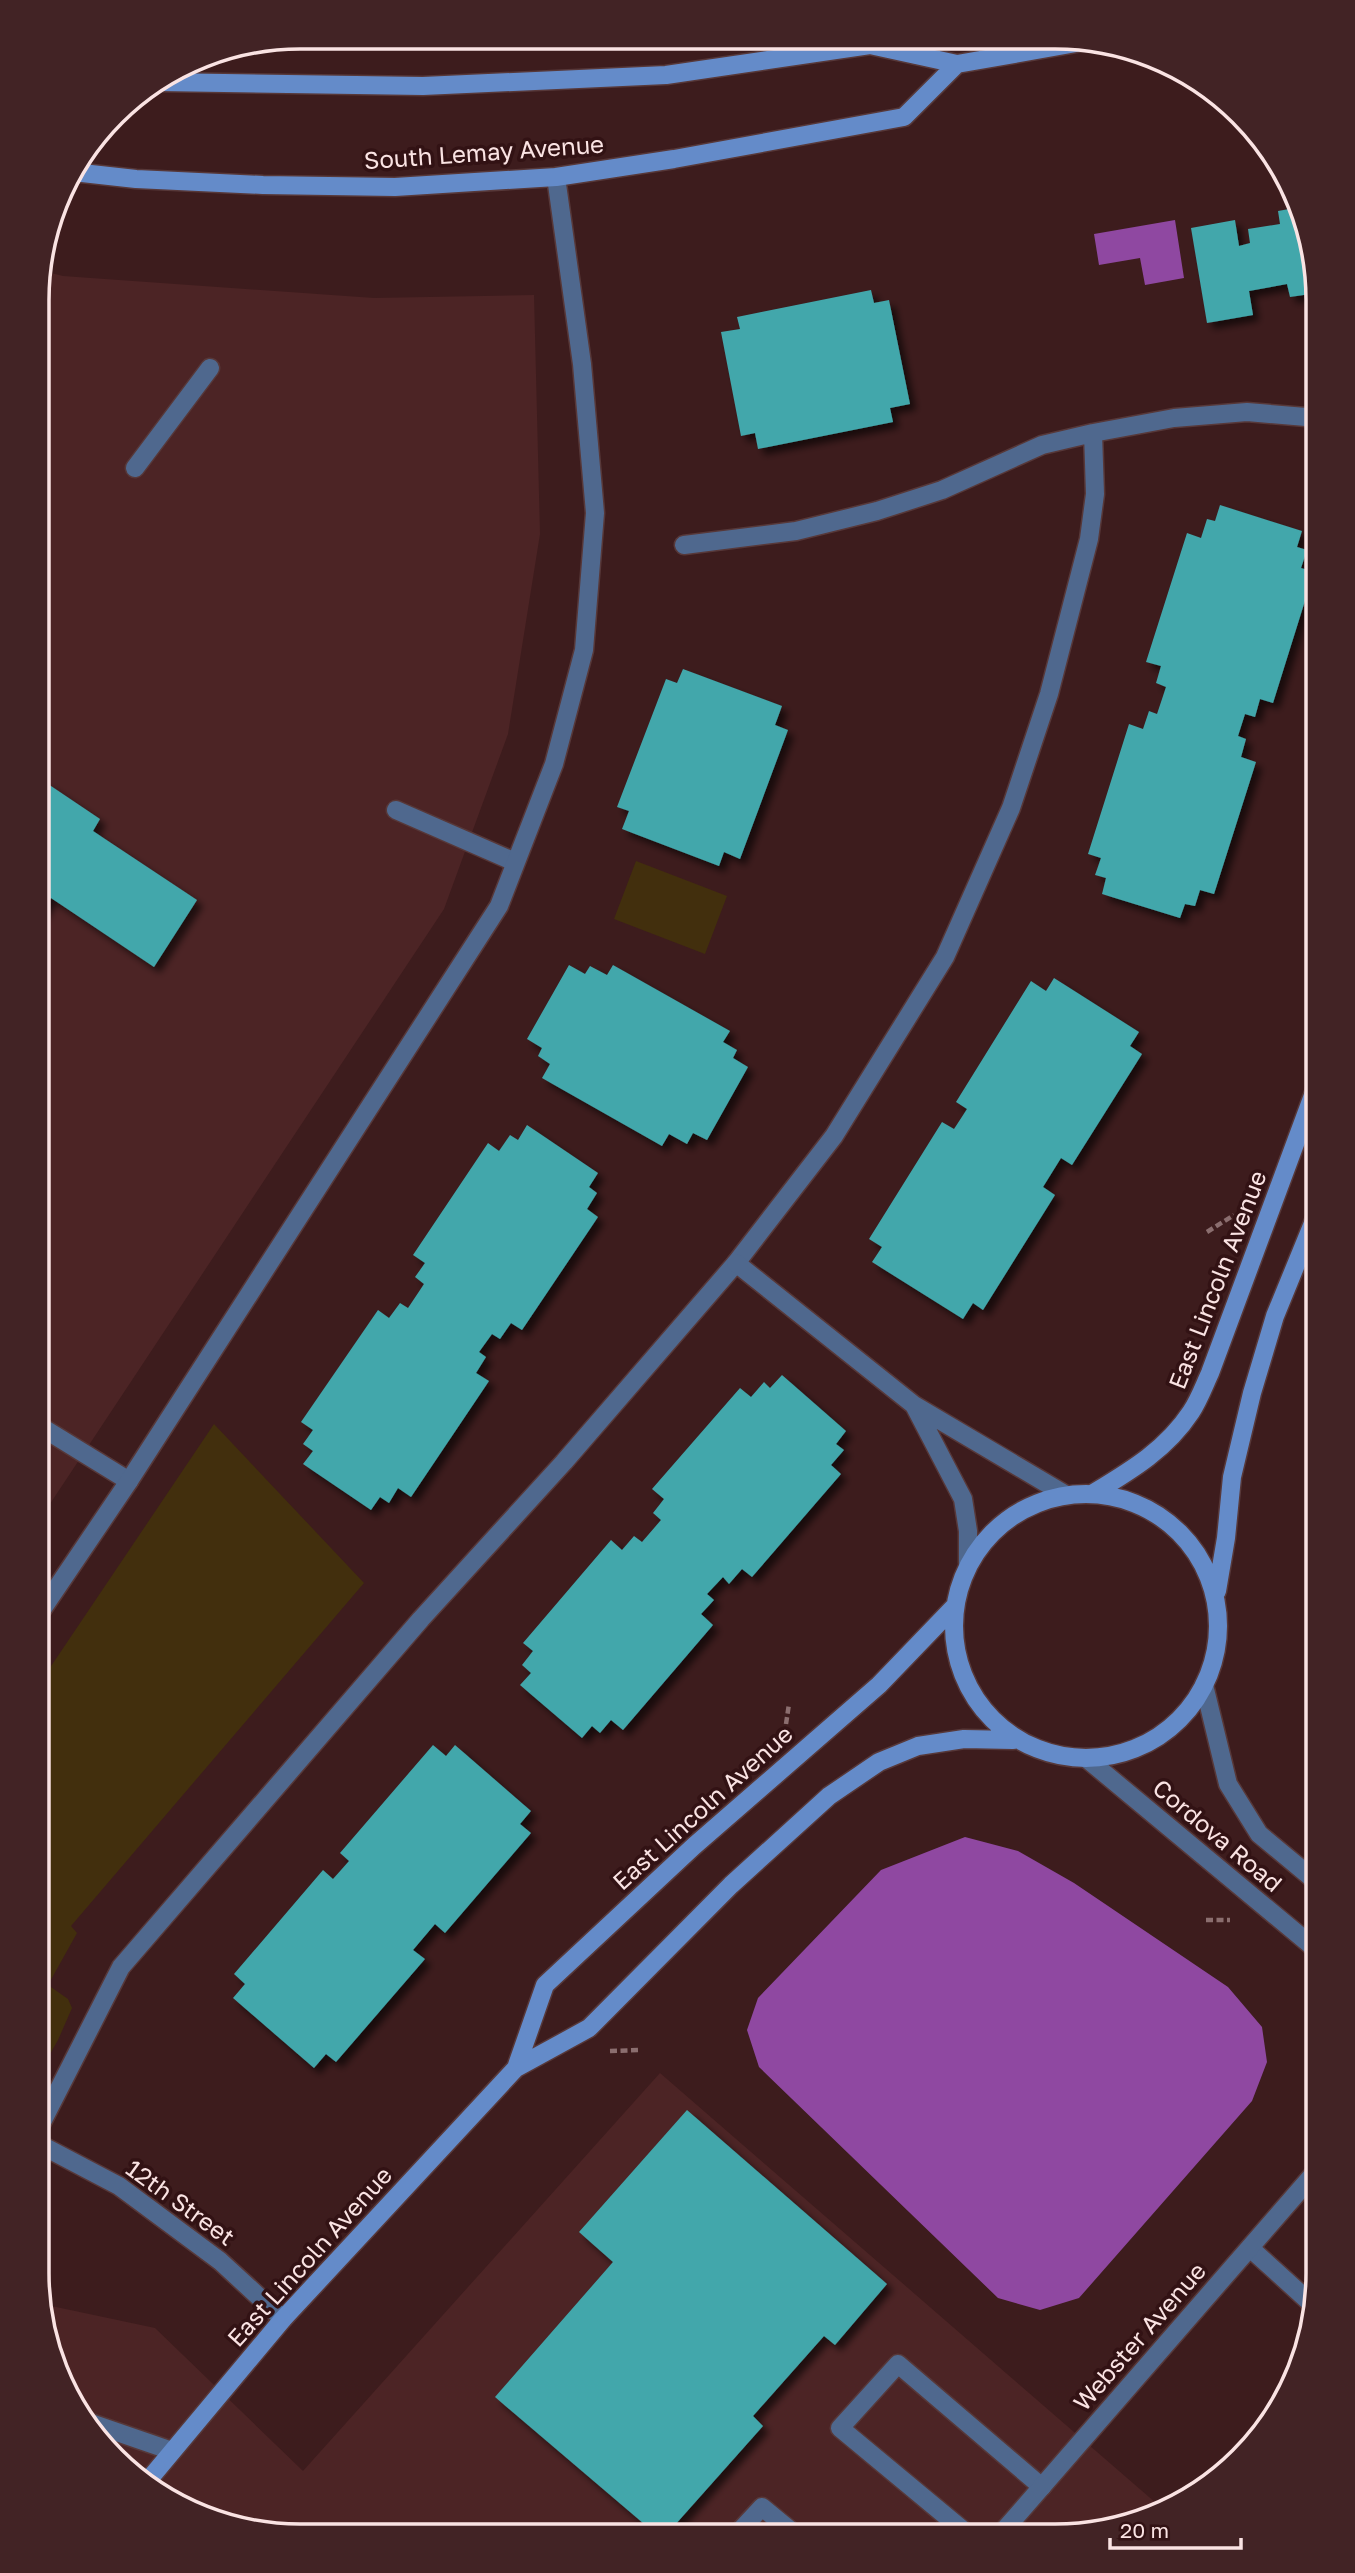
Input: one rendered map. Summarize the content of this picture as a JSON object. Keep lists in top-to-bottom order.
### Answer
{
  "streets": {
    "street": [
      "South Lemay Avenue",
      "East Lincoln Avenue",
      "Cordova Road",
      "12th Street",
      "Webster Avenue"
    ]
  },
  "crossings": [
    ["East Lincoln Avenue", "12th Street"]
  ],
  "scale_bar": "20 m"
}
